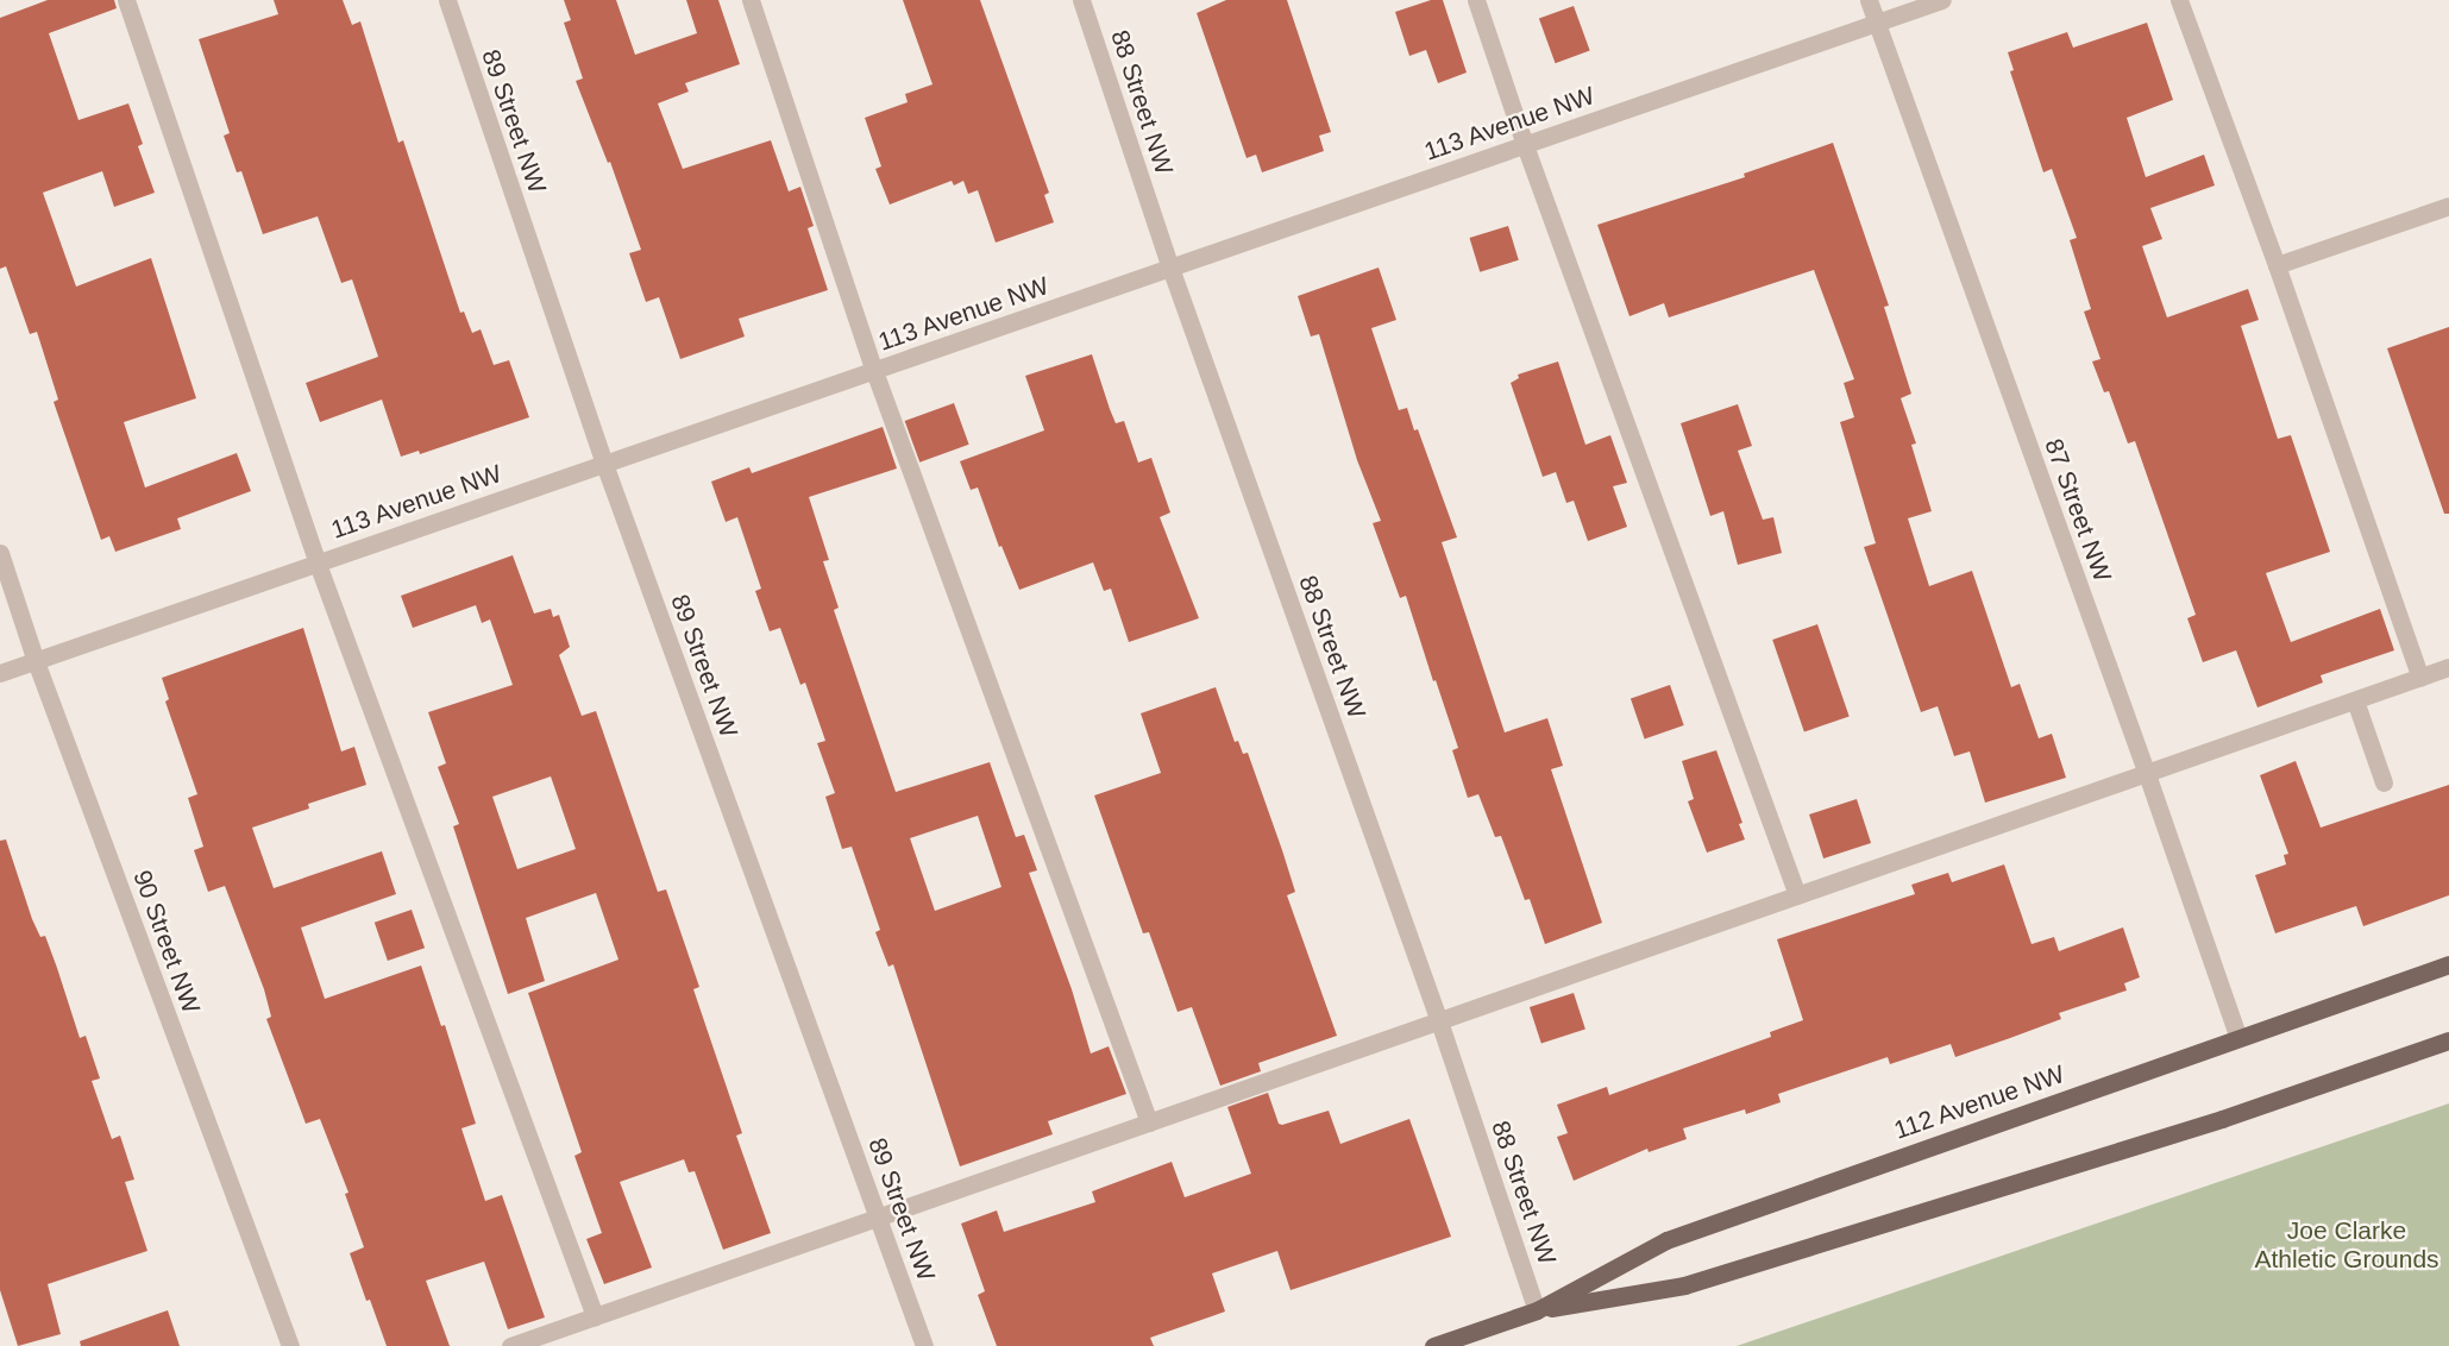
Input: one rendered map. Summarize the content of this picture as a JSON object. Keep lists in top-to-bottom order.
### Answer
{
  "streets": {
    "main road": ["112 Avenue NW"],
    "street": [
      "88 Street NW",
      "89 Street NW",
      "113 Avenue NW",
      "87 Street NW",
      "90 Street NW"
    ]
  },
  "crossings": [
    ["88 Street NW", "113 Avenue NW"],
    ["88 Street NW", "112 Avenue NW"],
    ["89 Street NW", "113 Avenue NW"],
    ["113 Avenue NW", "87 Street NW"],
    ["113 Avenue NW", "90 Street NW"],
    ["87 Street NW", "112 Avenue NW"]
  ],
  "parks": ["Joe Clarke Athletic Grounds"]
}
